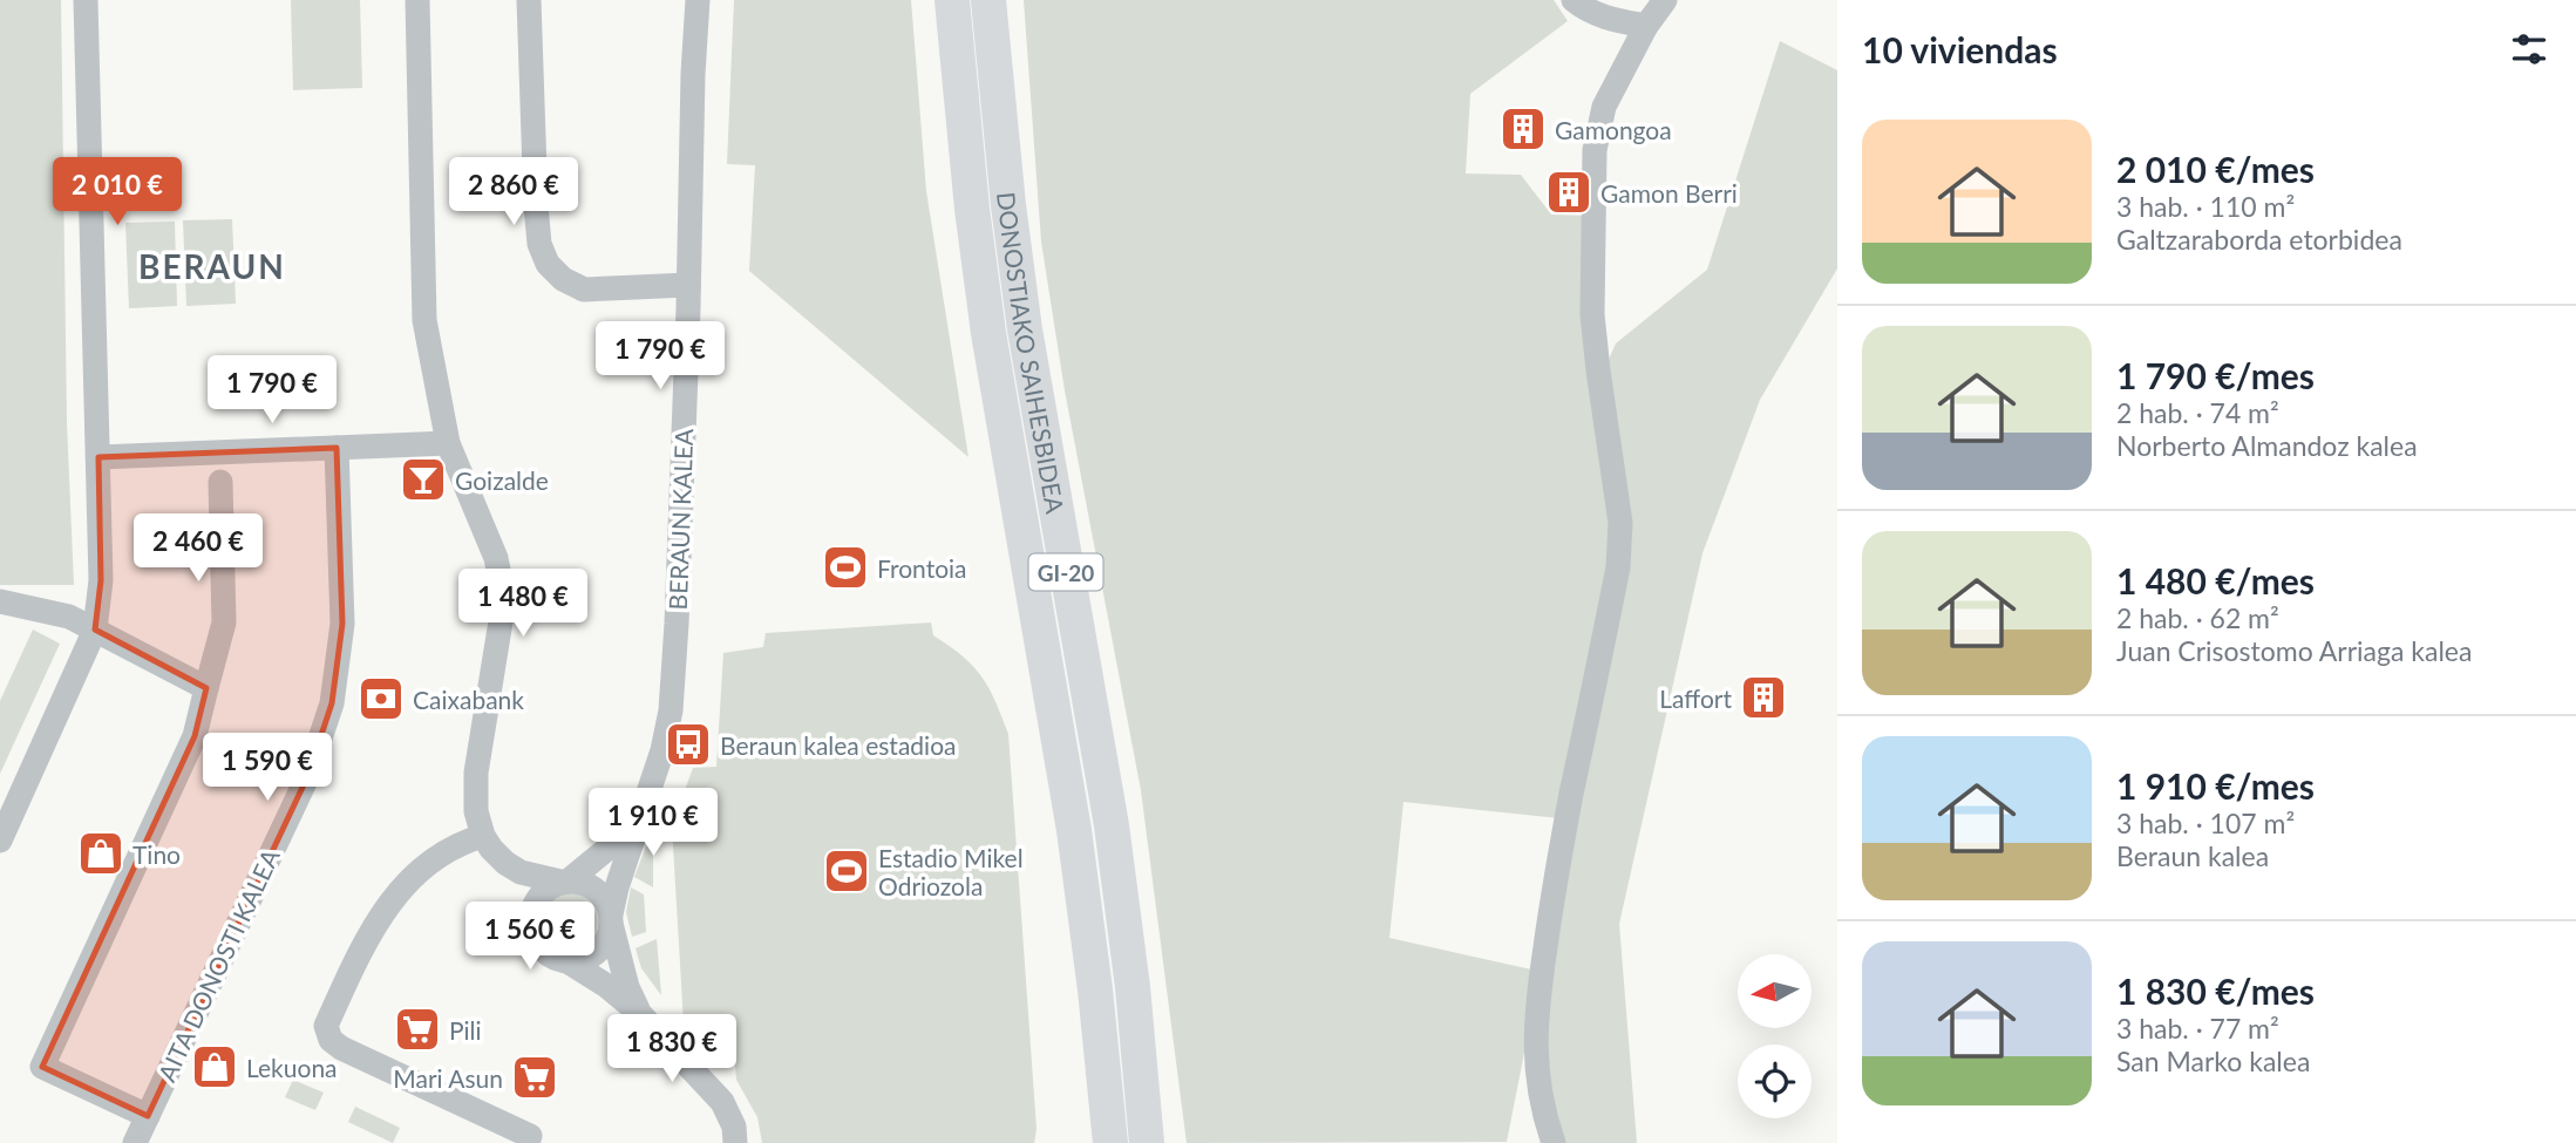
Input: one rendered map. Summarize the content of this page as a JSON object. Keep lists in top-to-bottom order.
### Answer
{
  "streets": {
    "highway": ["DONOSTIAKO SAIHESBIDEA", "GI-20"],
    "street": ["BERAUN KALEA", "AITA DONOSTI KALEA"]
  },
  "districts": ["BERAUN"],
  "places": {
    "building": ["Gamongoa", "Gamon Berri", "Laffort"],
    "bar": ["Goizalde"],
    "sports": ["Frontoia", "Estadio Mikel Odriozola"],
    "bank": ["Caixabank"],
    "bus stop": ["Beraun kalea estadioa"],
    "shop": ["Tino", "Lekuona"],
    "supermarket": ["Pili", "Mari Asun"]
  },
  "north": "left",
  "page": {
    "heading": "10 viviendas",
    "list": [
      {
        "name": "2 010 €/mes",
        "note": "3 hab. · 110 m² · Galtzaraborda etorbidea"
      },
      {
        "name": "1 790 €/mes",
        "note": "2 hab. · 74 m² · Norberto Almandoz kalea"
      },
      {
        "name": "1 480 €/mes",
        "note": "2 hab. · 62 m² · Juan Crisostomo Arriaga kalea"
      },
      {
        "name": "1 910 €/mes",
        "note": "3 hab. · 107 m² · Beraun kalea"
      },
      {
        "name": "1 830 €/mes",
        "note": "3 hab. · 77 m² · San Marko kalea"
      }
    ],
    "price": [
      "2 010 €",
      "2 860 €",
      "1 790 €",
      "1 790 €",
      "2 460 €",
      "1 480 €",
      "1 590 €",
      "1 910 €",
      "1 560 €",
      "1 830 €"
    ]
  }
}
